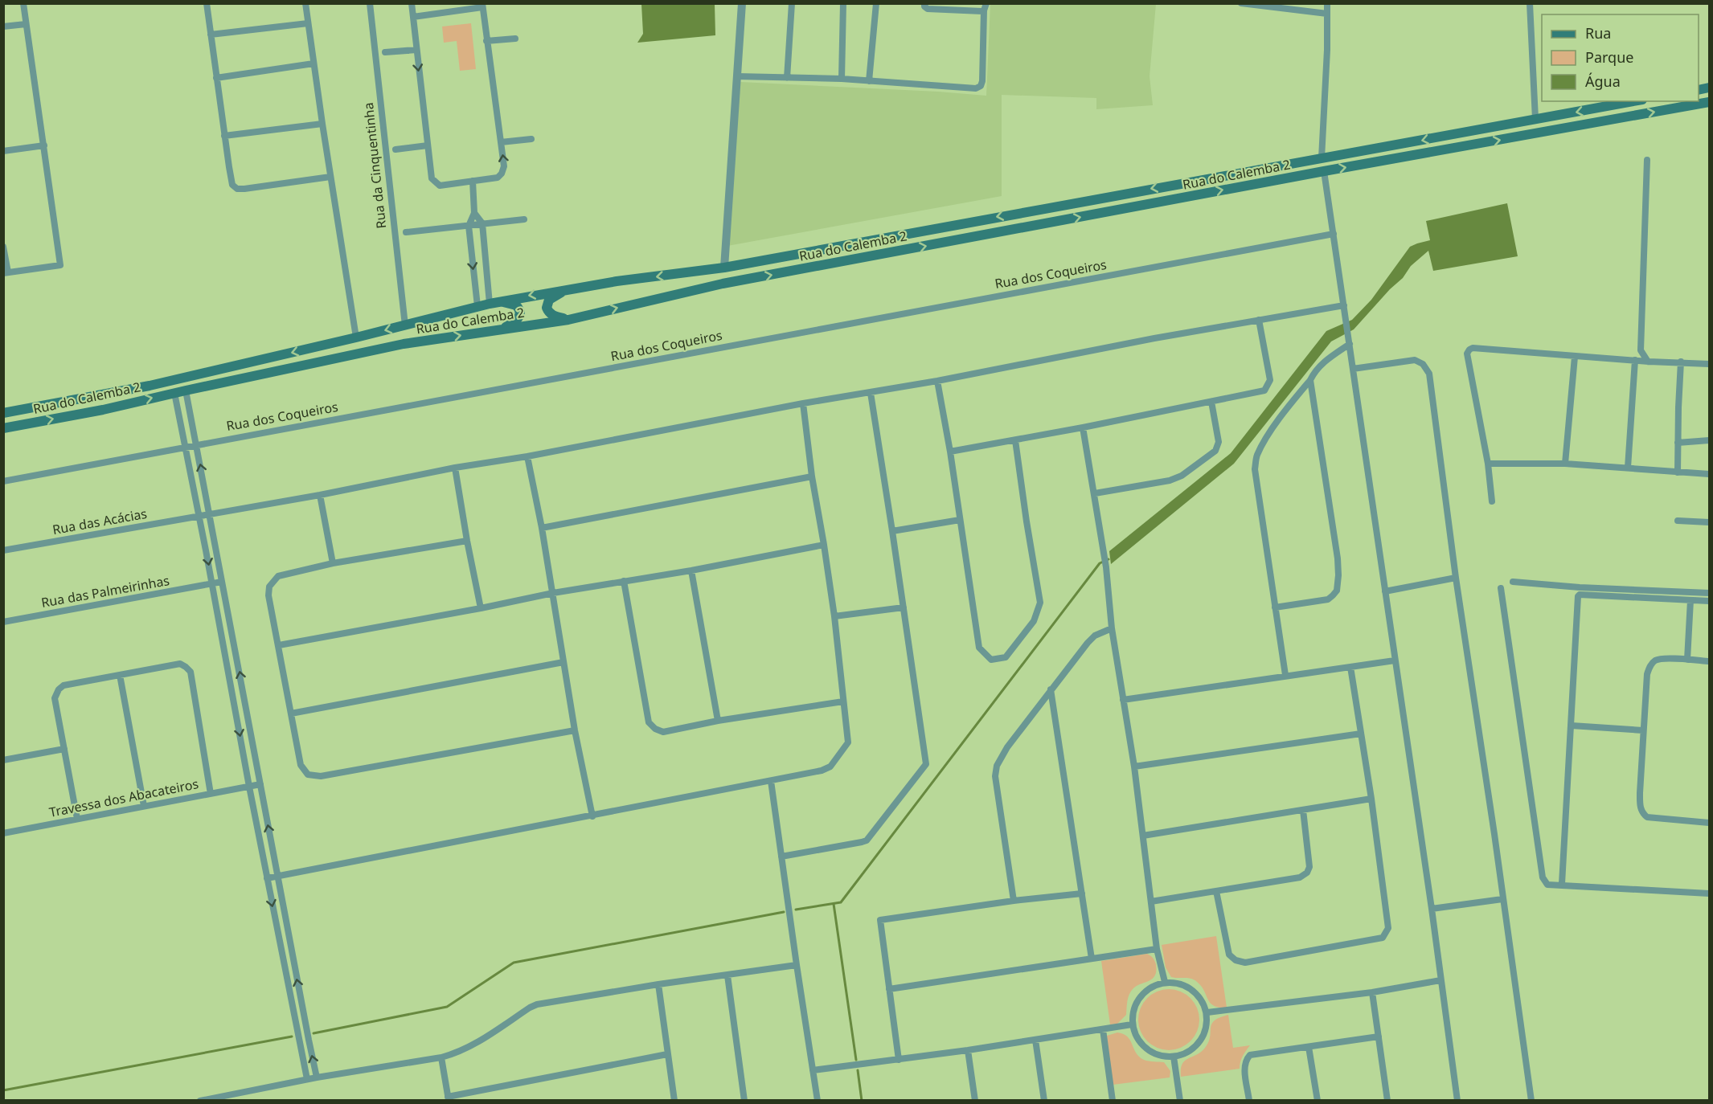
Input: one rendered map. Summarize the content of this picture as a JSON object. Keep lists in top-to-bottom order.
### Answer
{
  "streets": {
    "main road": ["Rua do Calemba 2"],
    "street": [
      "Rua da Cinquentinha",
      "Rua dos Coqueiros",
      "Rua das Acácias",
      "Rua das Palmeirinhas",
      "Travessa dos Abacateiros"
    ]
  },
  "crossings": [
    ["Rua da Cinquentinha", "Rua do Calemba 2"]
  ],
  "legend": ["Rua", "Parque", "Água"]
}
